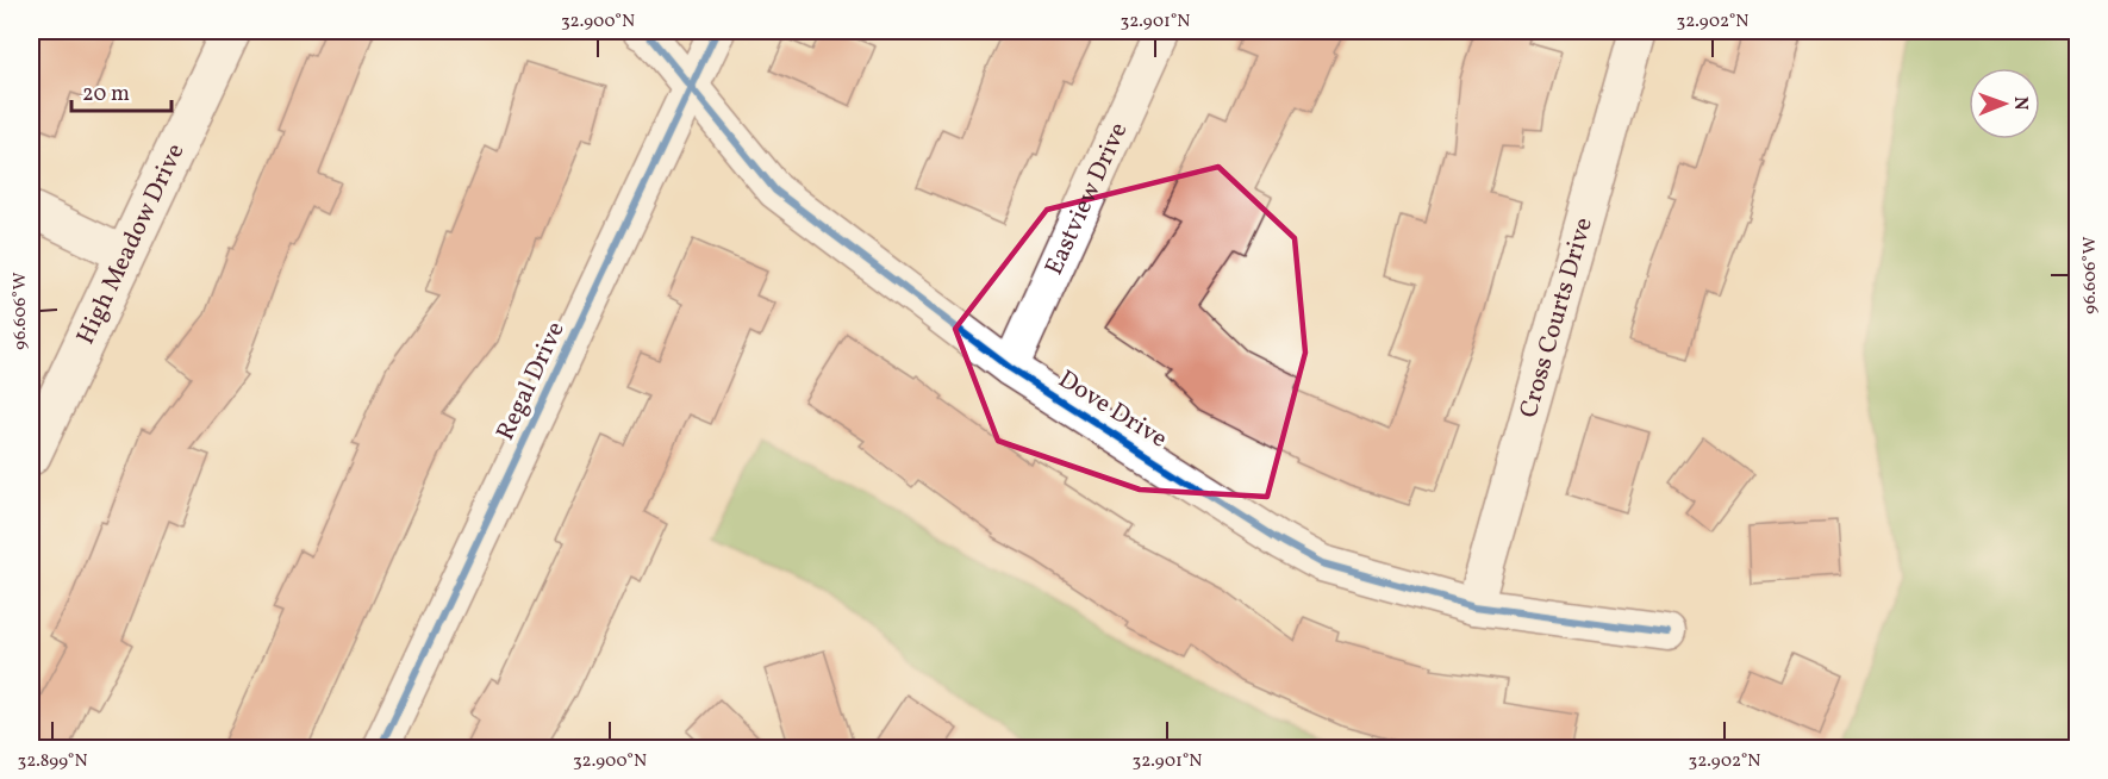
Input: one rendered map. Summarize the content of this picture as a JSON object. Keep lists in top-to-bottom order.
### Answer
{
  "streets": {
    "street": [
      "Eastview Drive",
      "High Meadow Drive",
      "Cross Courts Drive",
      "Regal Drive",
      "Dove Drive"
    ]
  },
  "crossings": [
    ["Eastview Drive", "Dove Drive"],
    ["Cross Courts Drive", "Dove Drive"],
    ["Regal Drive", "Dove Drive"]
  ],
  "scale_bar": "20 m",
  "north": "right",
  "coordinates": [
    "32.900°N",
    "32.901°N",
    "32.902°N",
    "96.606°W",
    "32.899°N"
  ]
}
